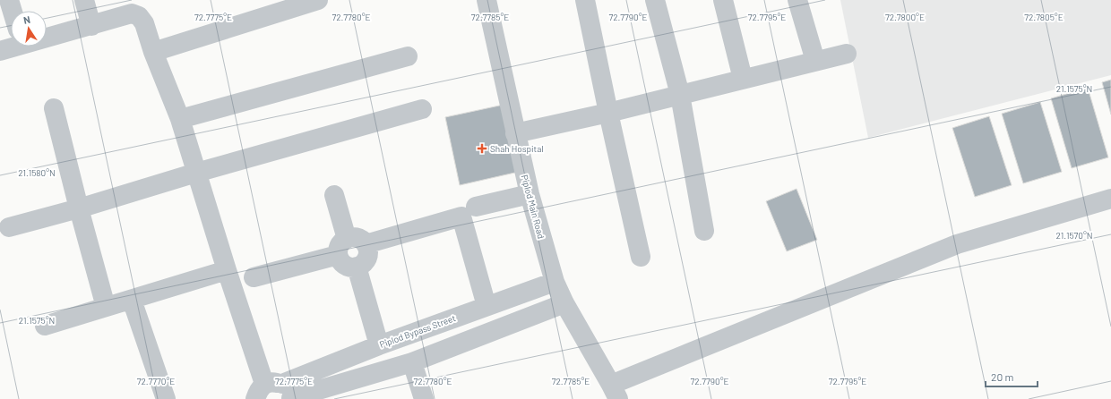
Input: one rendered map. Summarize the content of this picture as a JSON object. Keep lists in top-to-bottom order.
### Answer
{
  "streets": {
    "street": ["Piplod Main Road", "Piplod Bypass Street"]
  },
  "crossings": [
    ["Piplod Main Road", "Piplod Bypass Street"]
  ],
  "places": {
    "health": ["Shah Hospital"]
  },
  "scale_bar": "20 m",
  "north": "top",
  "coordinates": [
    "72.7775°E",
    "72.7780°E",
    "72.7785°E",
    "72.7790°E",
    "72.7795°E",
    "72.7800°E",
    "72.7805°E",
    "21.1575°N",
    "21.1580°N",
    "21.1570°N",
    "72.7770°E"
  ]
}
